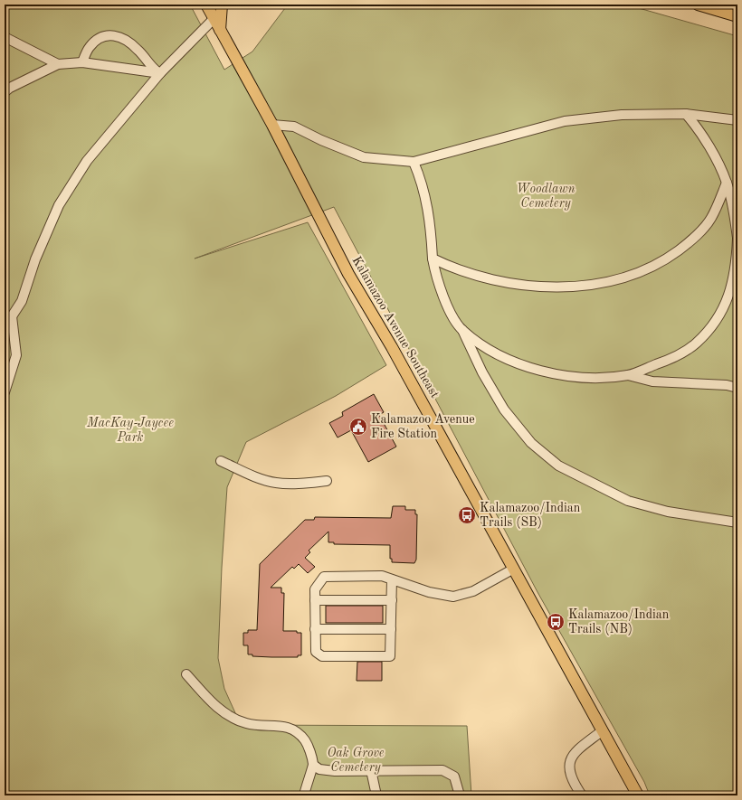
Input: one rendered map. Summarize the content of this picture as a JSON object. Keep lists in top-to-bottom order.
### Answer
{
  "streets": {
    "main road": ["Kalamazoo Avenue Southeast"]
  },
  "parks": ["Woodlawn Cemetery", "MacKay-Jaycee Park", "Oak Grove Cemetery"],
  "places": {
    "public building": ["Kalamazoo Avenue Fire Station"],
    "bus stop": ["Kalamazoo/Indian Trails (SB)", "Kalamazoo/Indian Trails (NB)"]
  }
}
